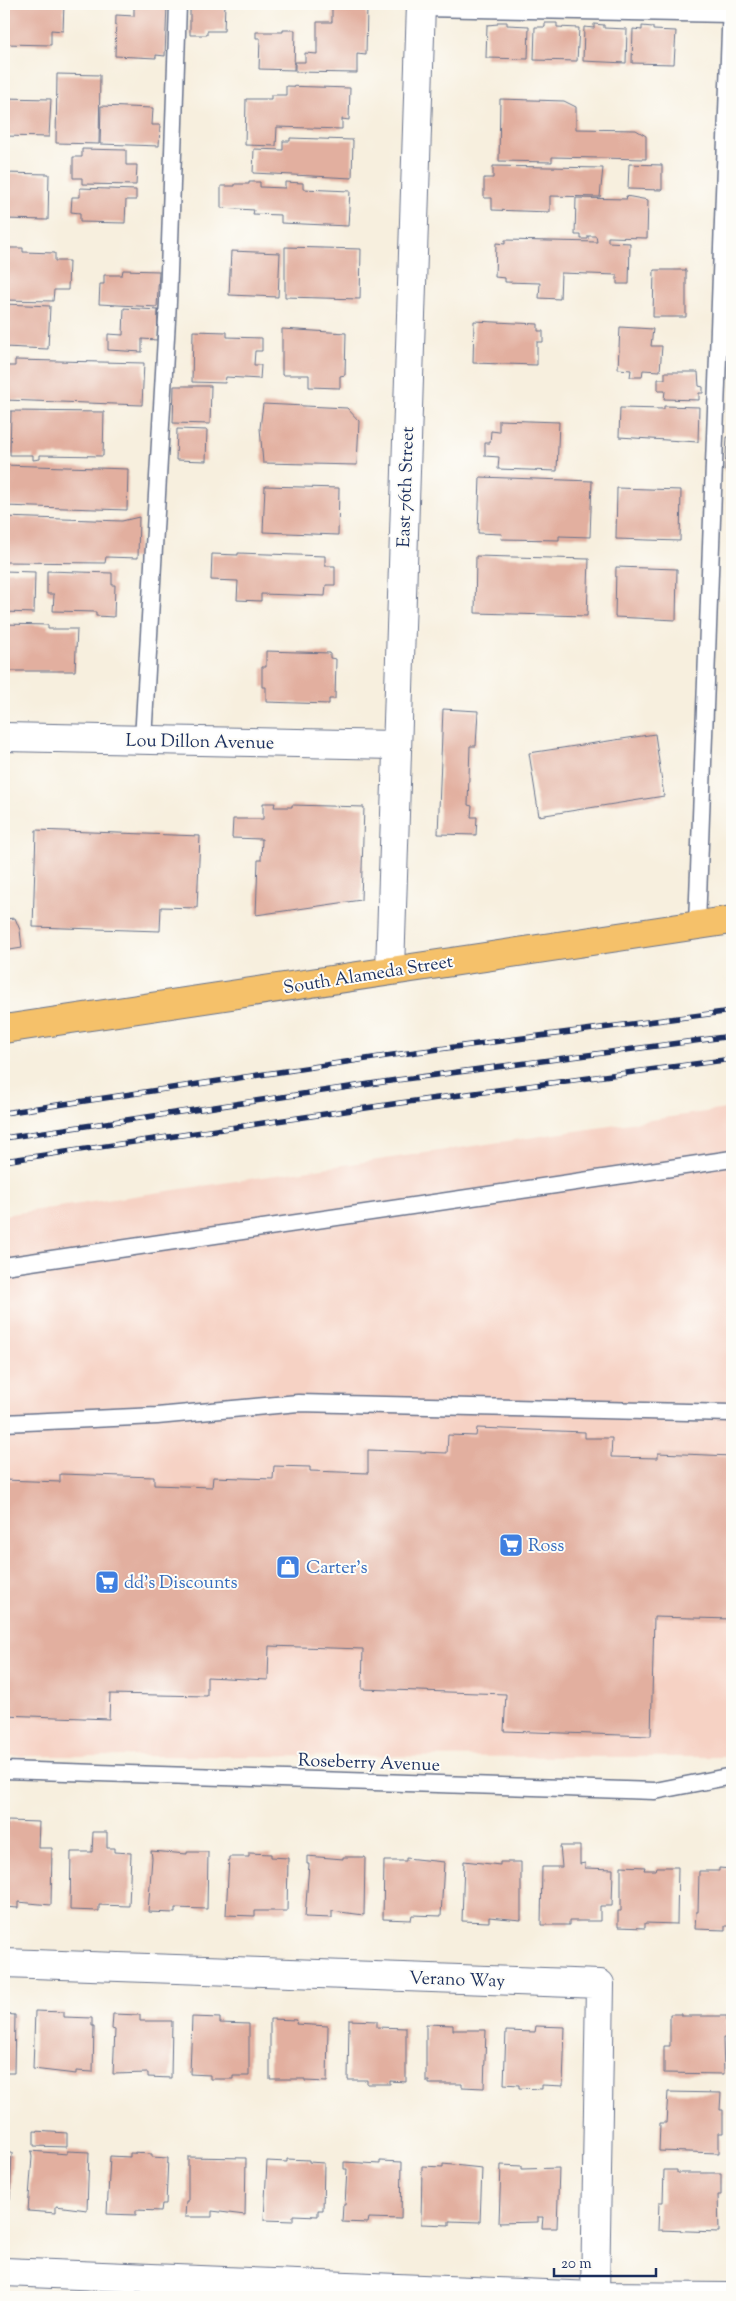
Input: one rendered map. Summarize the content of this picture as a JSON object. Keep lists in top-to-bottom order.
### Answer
{
  "streets": {
    "main road": ["South Alameda Street"],
    "street": ["East 76th Street", "Lou Dillon Avenue", "Verano Way"],
    "lane": ["Roseberry Avenue"]
  },
  "crossings": [
    ["East 76th Street", "Lou Dillon Avenue"],
    ["East 76th Street", "South Alameda Street"]
  ],
  "places": {
    "supermarket": ["Ross", "dd's Discounts"],
    "shop": ["Carter's"]
  },
  "scale_bar": "20 m"
}
